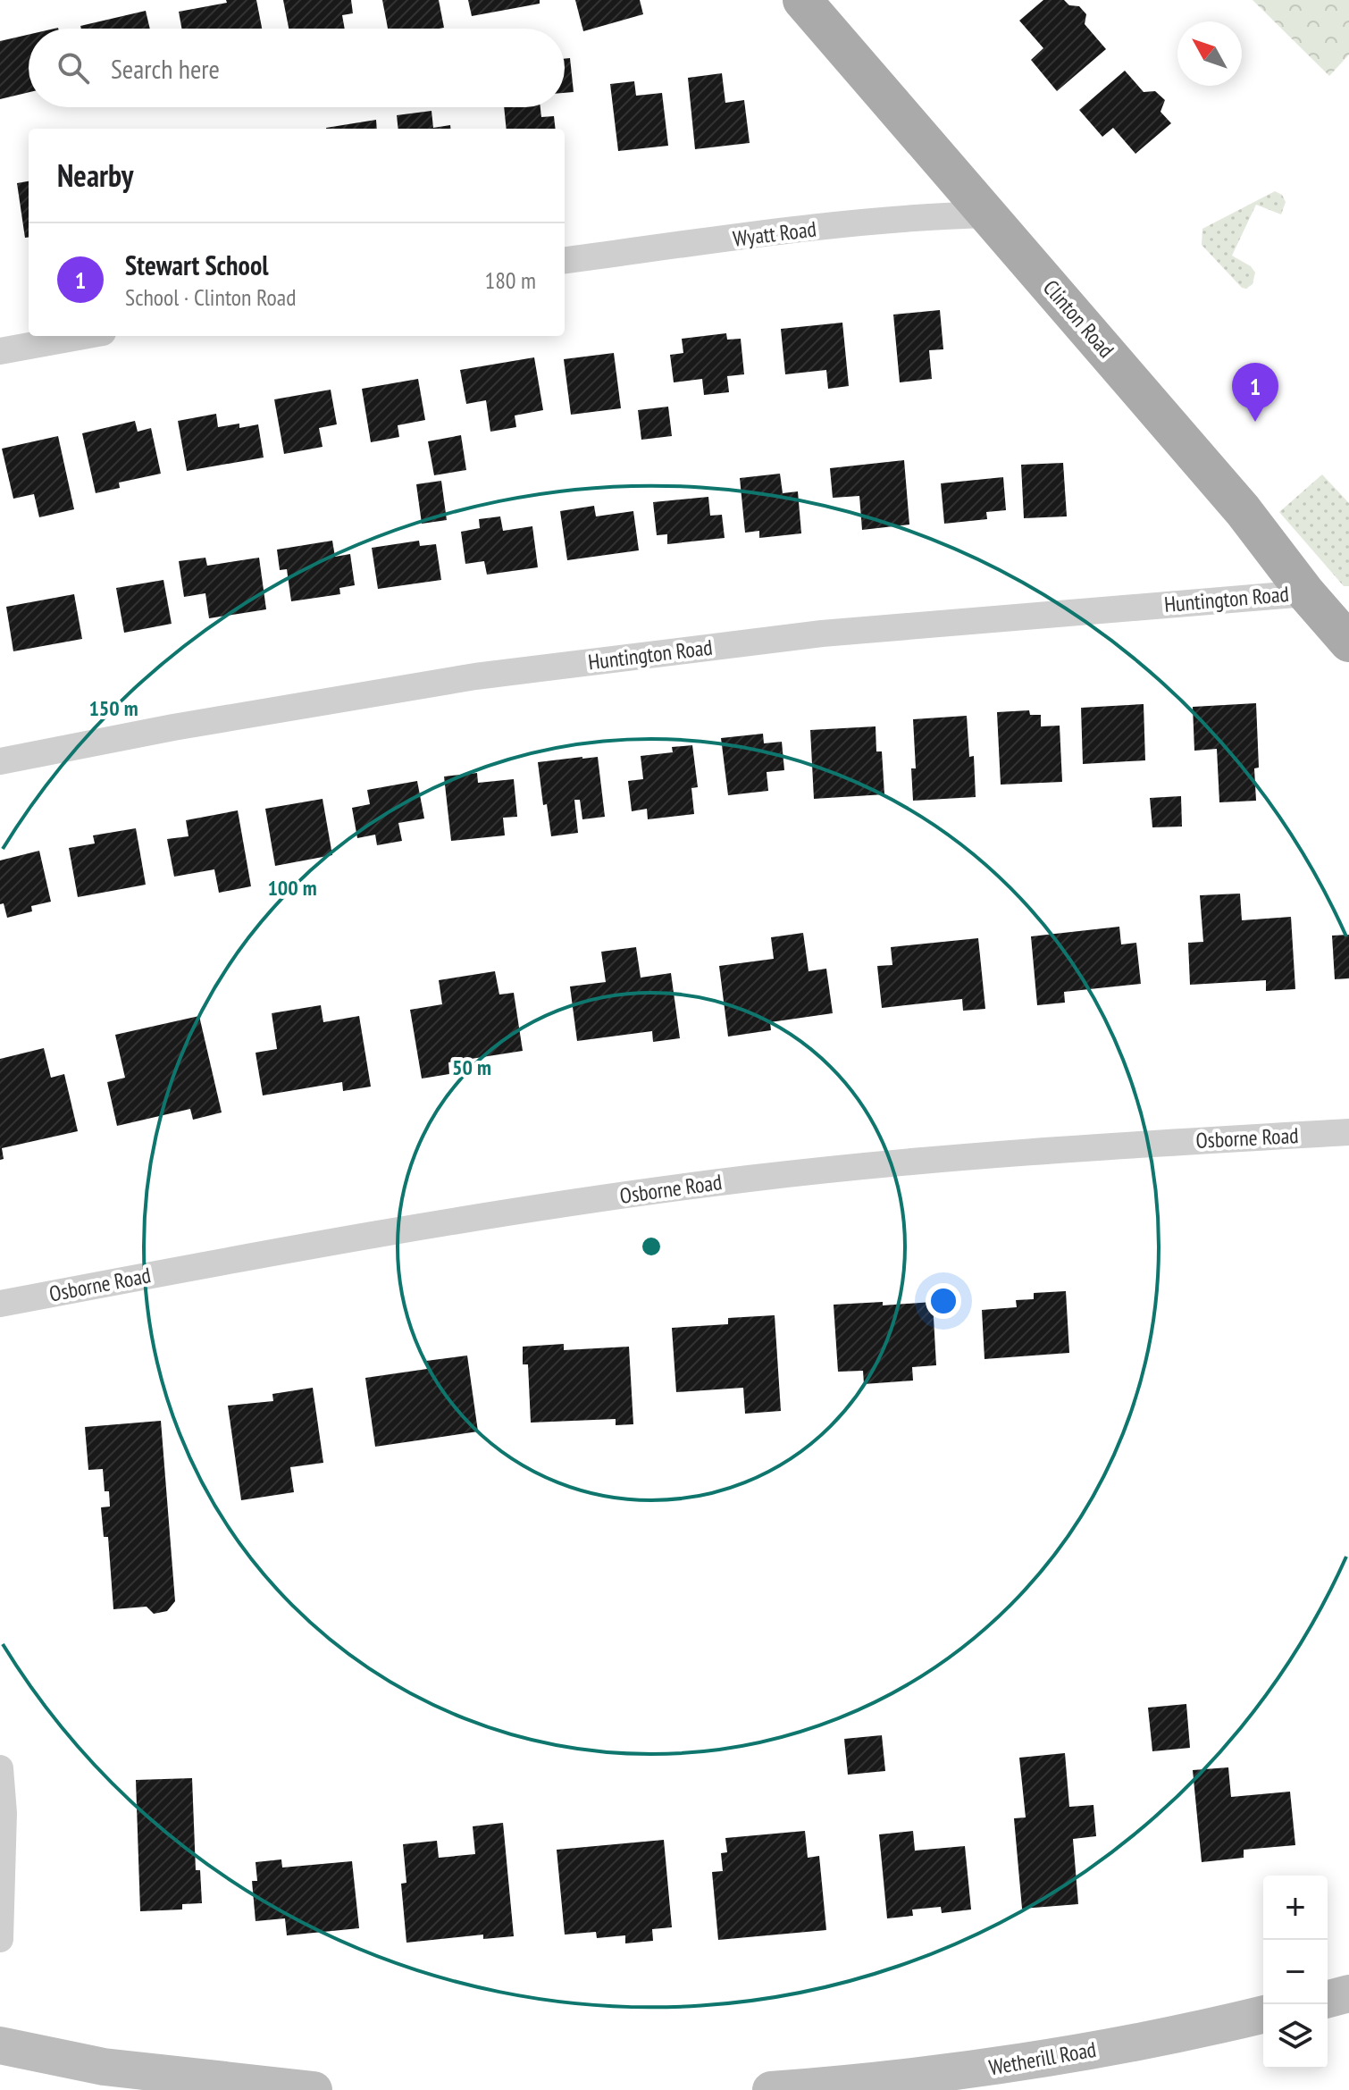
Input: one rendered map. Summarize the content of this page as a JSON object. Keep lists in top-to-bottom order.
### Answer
{
  "streets": {
    "main road": ["Clinton Road"],
    "street": [
      "Wyatt Road",
      "Huntington Road",
      "Osborne Road",
      "Wetherill Road"
    ]
  },
  "crossings": [
    ["Wyatt Road", "Clinton Road"],
    ["Clinton Road", "Huntington Road"]
  ],
  "north": "top left",
  "page": {
    "search": "Search here",
    "heading": "Nearby",
    "list": [
      {
        "mark": "1",
        "name": "Stewart School",
        "note": "School · Clinton Road",
        "value": "180 m"
      }
    ],
    "pins": "1",
    "map_buttons": ["+", "−"]
  },
  "rings": ["150 m", "100 m", "50 m"]
}
